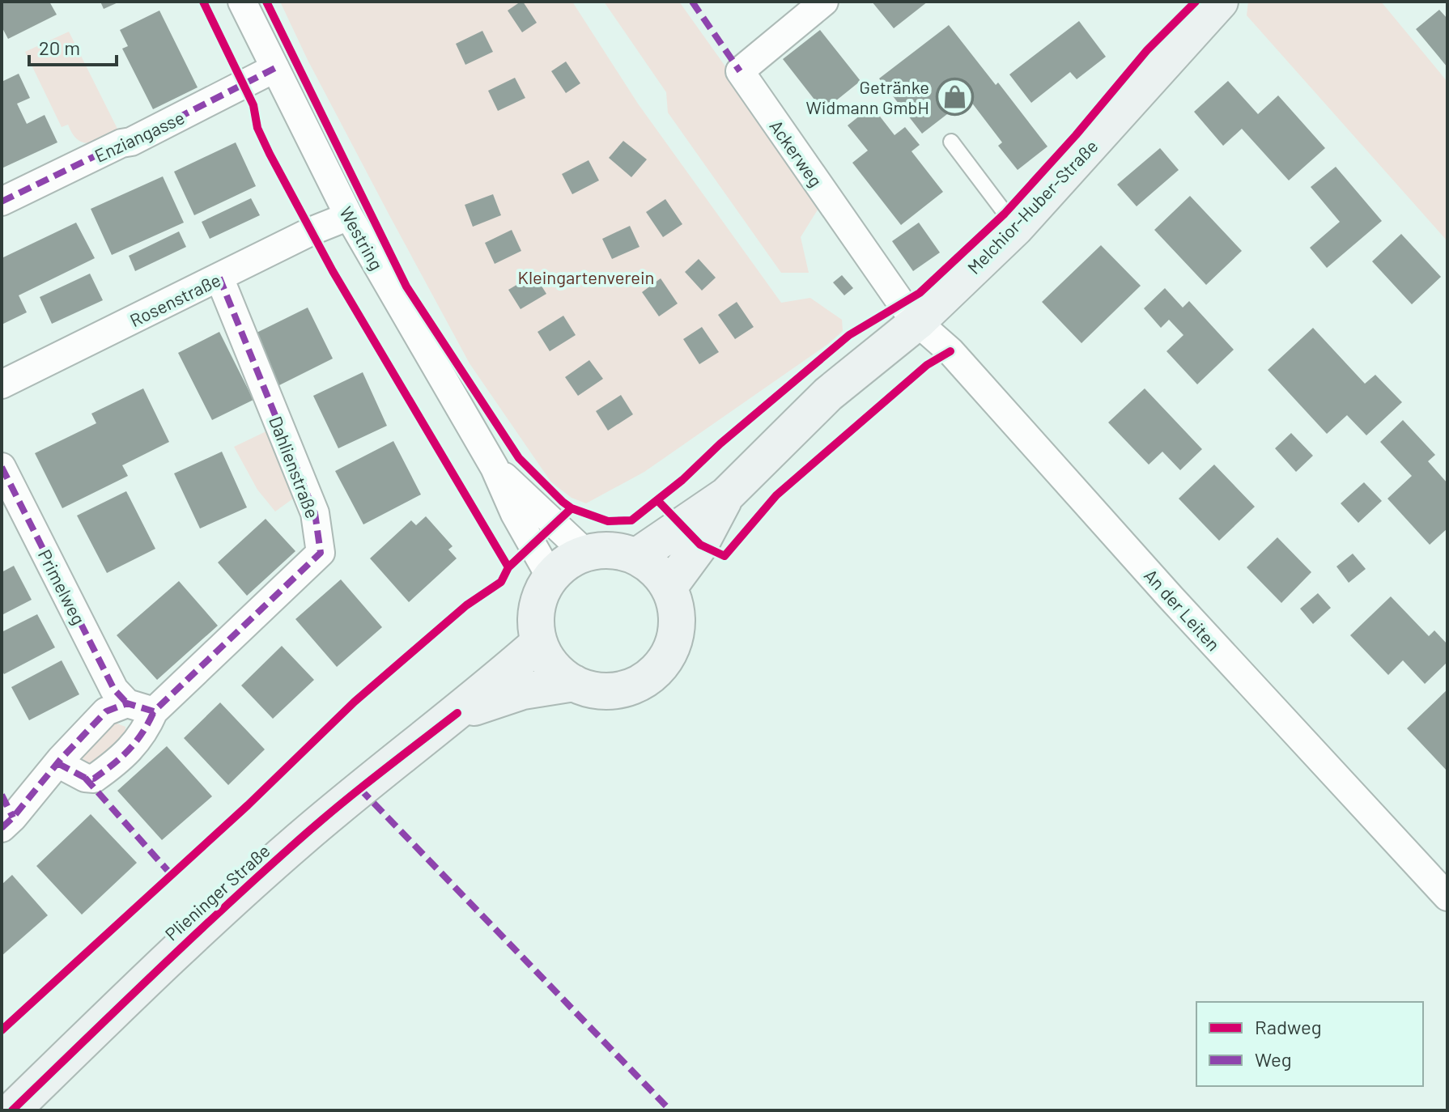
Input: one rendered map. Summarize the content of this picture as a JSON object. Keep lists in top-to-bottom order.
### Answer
{
  "streets": {
    "street": [
      "Enziangasse",
      "Ackerweg",
      "Melchior-Huber-Straße",
      "Westring",
      "Rosenstraße",
      "Dahlienstraße",
      "Primelweg",
      "An der Leiten",
      "Plieninger Straße"
    ]
  },
  "crossings": [
    ["Enziangasse", "Westring"],
    ["Ackerweg", "Melchior-Huber-Straße"],
    ["Ackerweg", "An der Leiten"],
    ["Melchior-Huber-Straße", "An der Leiten"],
    ["Westring", "Rosenstraße"],
    ["Westring", "Plieninger Straße"],
    ["Rosenstraße", "Dahlienstraße"]
  ],
  "parks": ["Kleingartenverein"],
  "places": {
    "shop": ["Getränke Widmann GmbH"]
  },
  "legend": ["Radweg", "Weg"],
  "scale_bar": "20 m"
}
